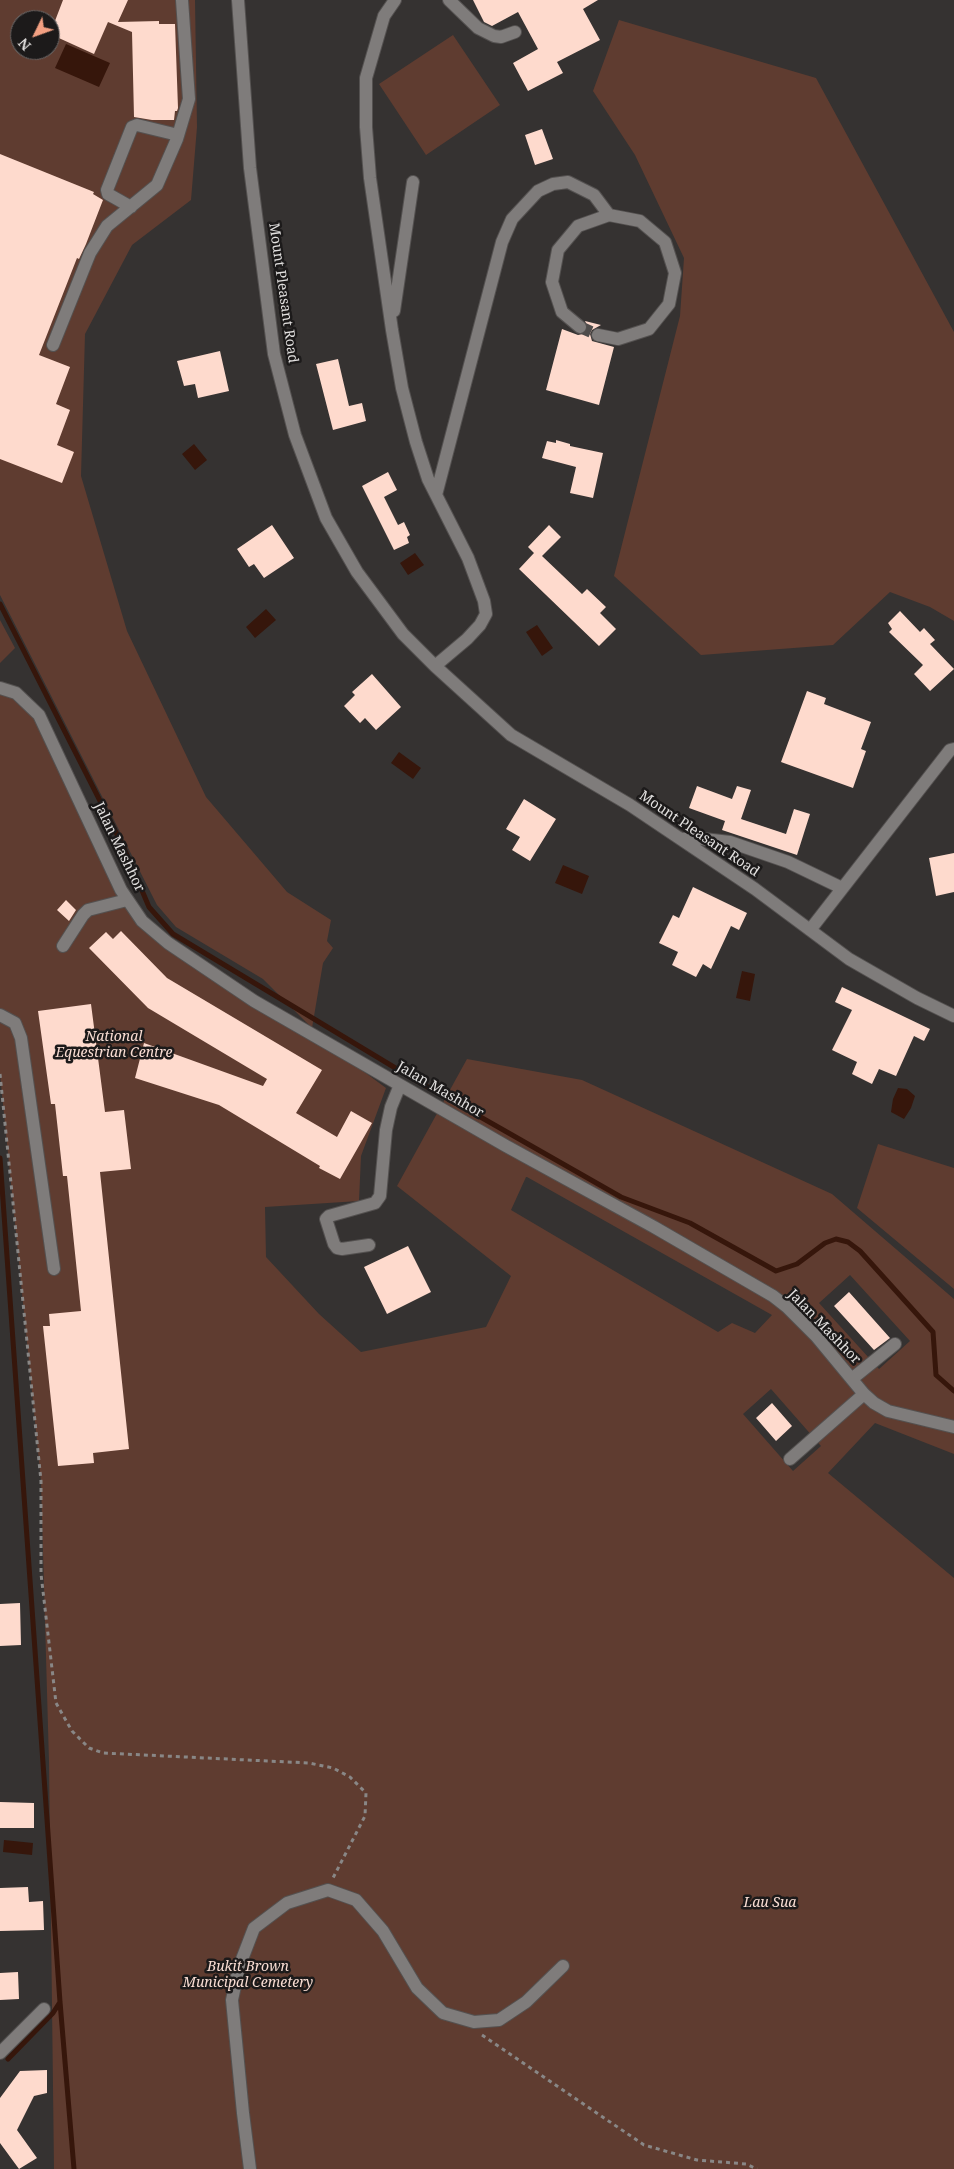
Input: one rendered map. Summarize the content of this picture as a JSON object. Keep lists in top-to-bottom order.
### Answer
{
  "streets": {
    "street": ["Mount Pleasant Road", "Jalan Mashhor"]
  },
  "parks": ["National Equestrian Centre", "Lau Sua", "Bukit Brown Municipal Cemetery"],
  "north": "bottom left"
}
